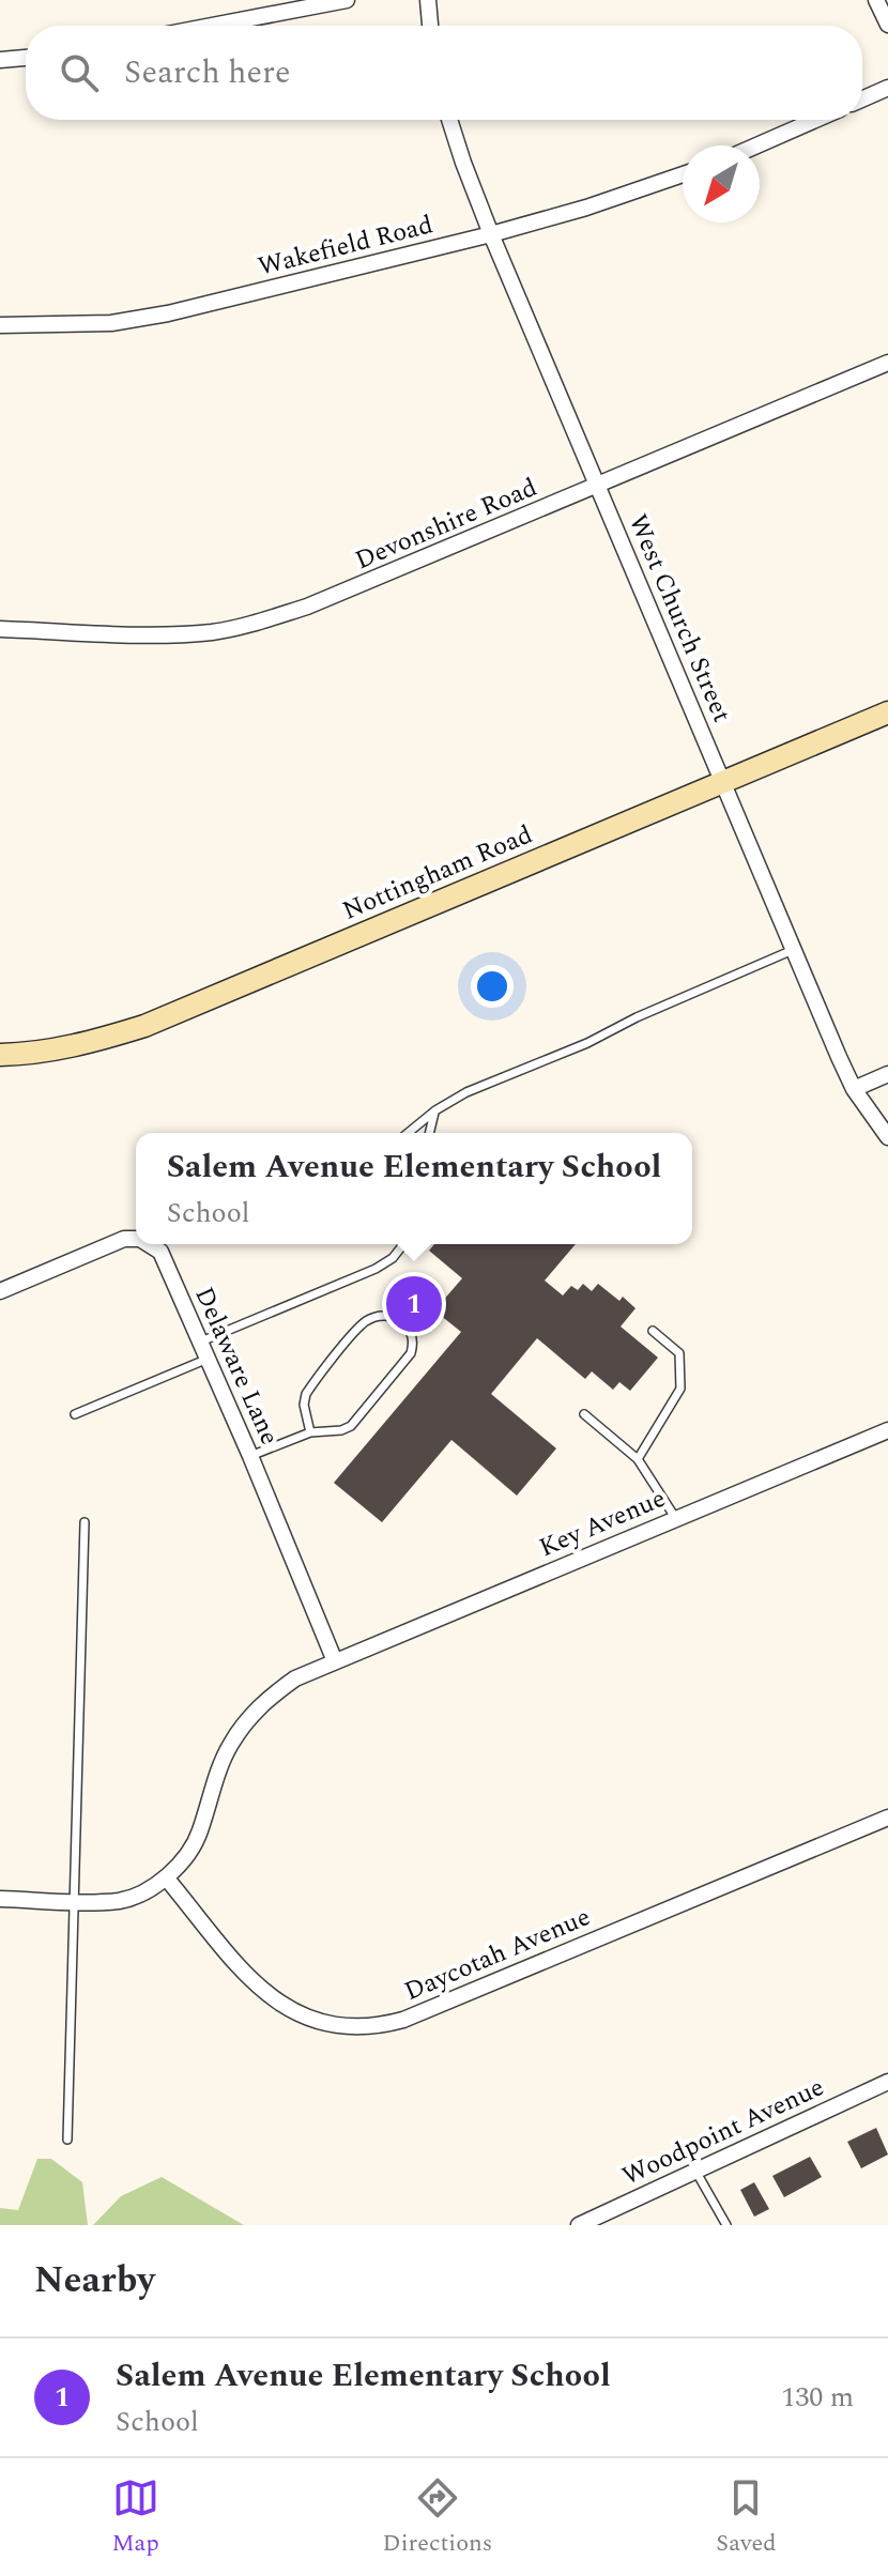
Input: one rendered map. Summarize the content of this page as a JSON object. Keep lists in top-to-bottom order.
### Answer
{
  "streets": {
    "street": [
      "Wakefield Road",
      "Devonshire Road",
      "West Church Street",
      "Nottingham Road",
      "Delaware Lane",
      "Key Avenue",
      "Daycotah Avenue",
      "Woodpoint Avenue"
    ]
  },
  "crossings": [
    ["Wakefield Road", "West Church Street"],
    ["Devonshire Road", "West Church Street"],
    ["West Church Street", "Nottingham Road"],
    ["Delaware Lane", "Key Avenue"],
    ["Key Avenue", "Daycotah Avenue"]
  ],
  "north": "bottom left",
  "page": {
    "search": "Search here",
    "popup": ["Salem Avenue Elementary School", "School"],
    "pins": "1",
    "heading": "Nearby",
    "list": [
      {
        "mark": "1",
        "name": "Salem Avenue Elementary School",
        "note": "School",
        "value": "130 m"
      }
    ],
    "nav": ["Map", "Directions", "Saved"]
  }
}
